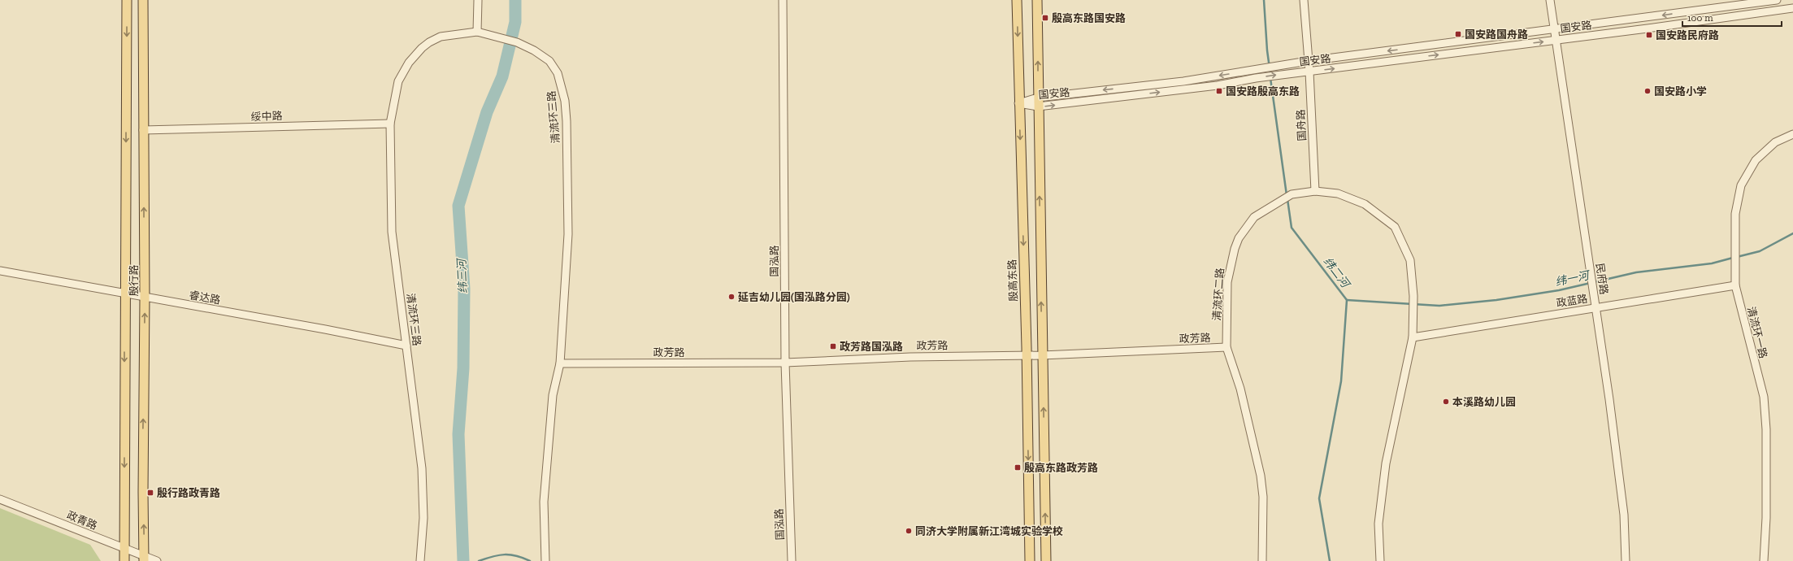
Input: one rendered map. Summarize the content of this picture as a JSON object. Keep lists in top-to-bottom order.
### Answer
{
  "streets": {
    "main road": ["殷行路", "殷高东路"],
    "street": [
      "国安路",
      "绥中路",
      "清流环三路",
      "国舟路",
      "国泓路",
      "民府路",
      "清流环二路",
      "睿达路",
      "政蓝路",
      "清流环一路",
      "政芳路",
      "政青路"
    ]
  },
  "crossings": [
    ["国安路", "国舟路"],
    ["国安路", "民府路"],
    ["国安路", "殷高东路"],
    ["绥中路", "清流环三路"],
    ["绥中路", "殷行路"],
    ["清流环三路", "睿达路"],
    ["清流环三路", "政芳路"],
    ["国舟路", "清流环二路"],
    ["国泓路", "政芳路"],
    ["民府路", "政蓝路"],
    ["殷行路", "睿达路"],
    ["殷行路", "政青路"],
    ["殷高东路", "政芳路"],
    ["清流环二路", "政蓝路"],
    ["清流环二路", "政芳路"],
    ["政蓝路", "清流环一路"]
  ],
  "water": ["纬二河", "纬三河", "纬一河"],
  "places": {
    "transit": [
      "殷高东路国安路",
      "国安路国舟路",
      "国安路民府路",
      "国安路殷高东路",
      "政芳路国泓路",
      "殷高东路政芳路",
      "殷行路政青路"
    ],
    "other": [
      "国安路小学",
      "延吉幼儿园(国泓路分园)",
      "本溪路幼儿园",
      "同济大学附属新江湾城实验学校"
    ]
  },
  "scale_bar": "100 m"
}
